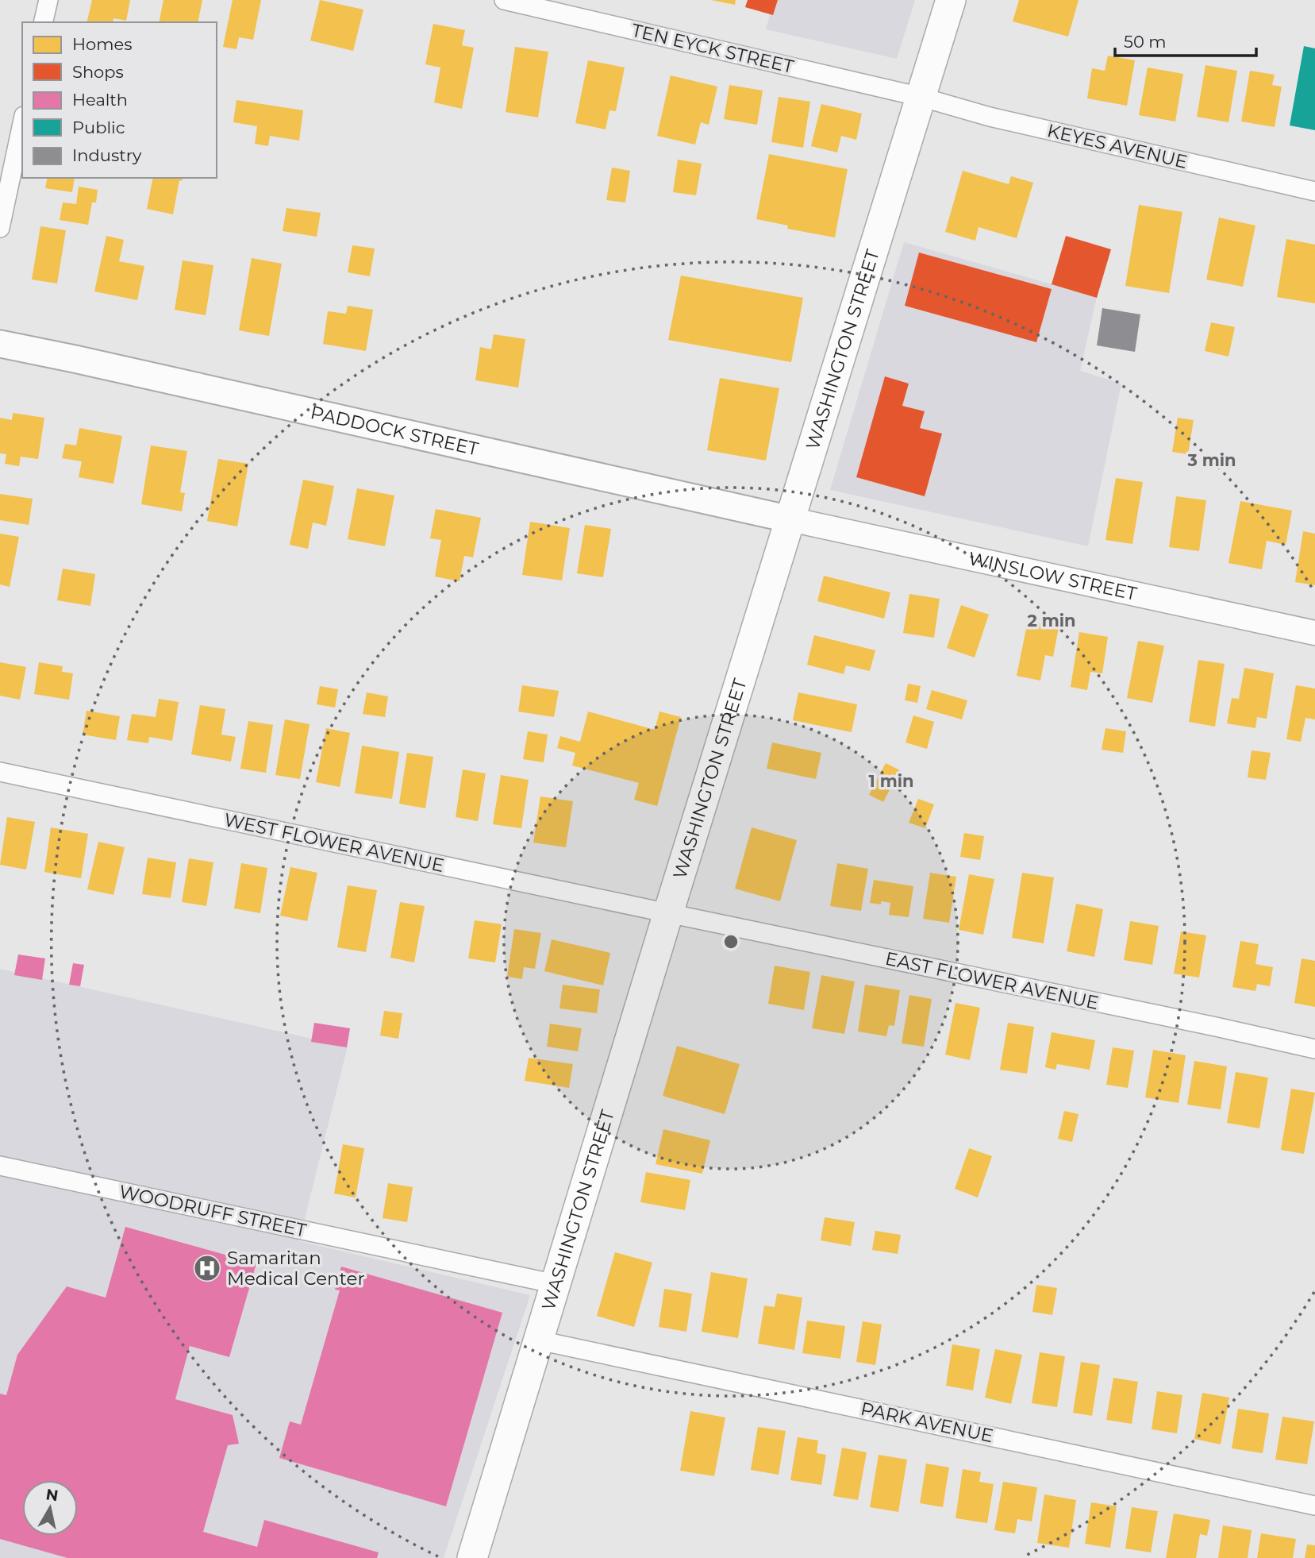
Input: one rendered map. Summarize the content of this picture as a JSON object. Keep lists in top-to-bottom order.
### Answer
{
  "streets": {
    "main road": ["WASHINGTON STREET", "PADDOCK STREET"],
    "street": [
      "TEN EYCK STREET",
      "KEYES AVENUE",
      "WINSLOW STREET",
      "WEST FLOWER AVENUE",
      "EAST FLOWER AVENUE",
      "WOODRUFF STREET",
      "PARK AVENUE"
    ]
  },
  "crossings": [
    ["TEN EYCK STREET", "KEYES AVENUE"],
    ["TEN EYCK STREET", "WASHINGTON STREET"],
    ["KEYES AVENUE", "WASHINGTON STREET"],
    ["WASHINGTON STREET", "PADDOCK STREET"],
    ["WASHINGTON STREET", "WINSLOW STREET"],
    ["WASHINGTON STREET", "WEST FLOWER AVENUE"],
    ["WASHINGTON STREET", "EAST FLOWER AVENUE"],
    ["WASHINGTON STREET", "WOODRUFF STREET"],
    ["WASHINGTON STREET", "PARK AVENUE"],
    ["PADDOCK STREET", "WINSLOW STREET"],
    ["WEST FLOWER AVENUE", "EAST FLOWER AVENUE"]
  ],
  "places": {
    "hospital": ["Samaritan Medical Center"]
  },
  "legend": [
    "Homes",
    "Shops",
    "Health",
    "Public",
    "Industry"
  ],
  "scale_bar": "50 m",
  "north": "top",
  "rings": ["3 min", "2 min", "1 min"]
}
